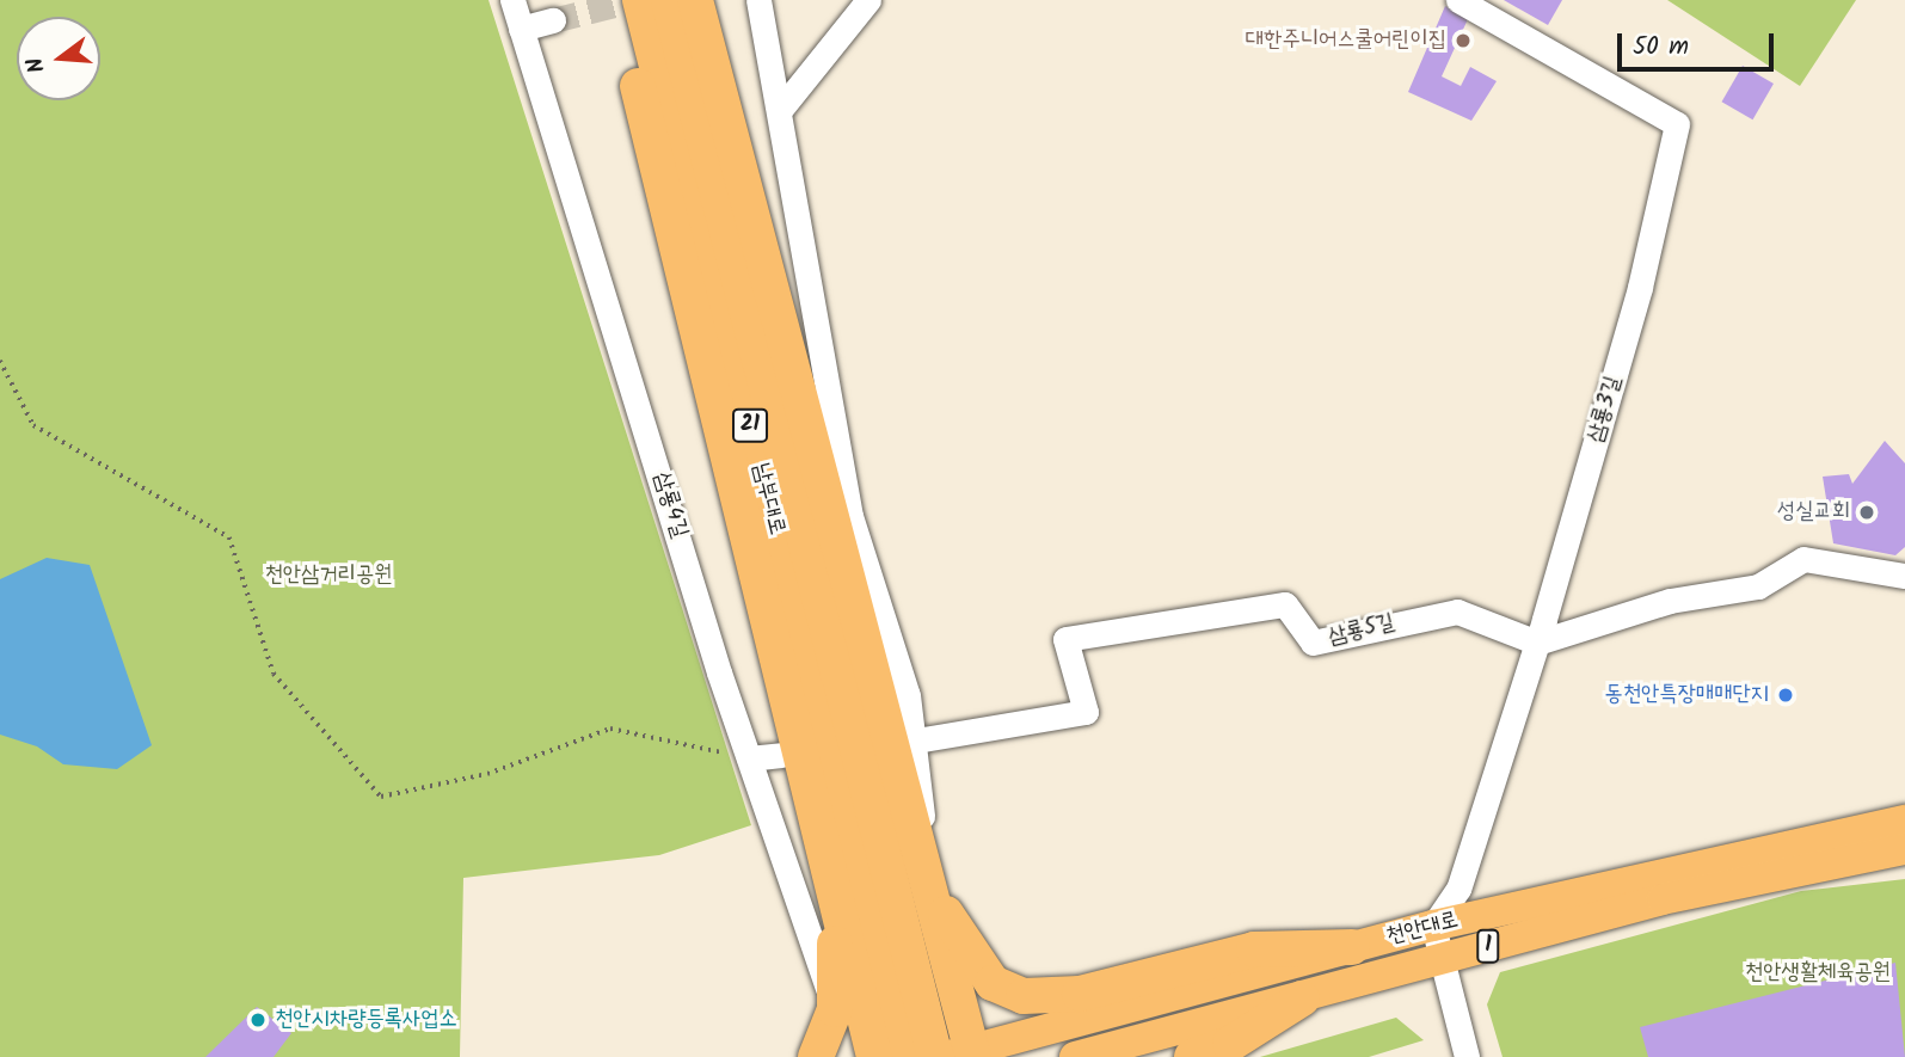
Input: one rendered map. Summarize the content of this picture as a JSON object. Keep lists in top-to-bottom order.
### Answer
{
  "streets": {
    "highway": ["21", "남부대로"],
    "main road": ["천안대로", "1"],
    "street": ["삼룡3길", "삼룡4길", "삼룡5길"]
  },
  "crossings": [
    ["삼룡3길", "삼룡5길"],
    ["삼룡3길", "천안대로"],
    ["21", "남부대로"]
  ],
  "parks": ["천안삼거리공원", "천안생활체육공원"],
  "places": [
    "대한주니어스쿨어린이집",
    "성실교회",
    "동천안특장매매단지",
    "천안시차량등록사업소"
  ],
  "scale_bar": "50 m",
  "north": "left"
}
